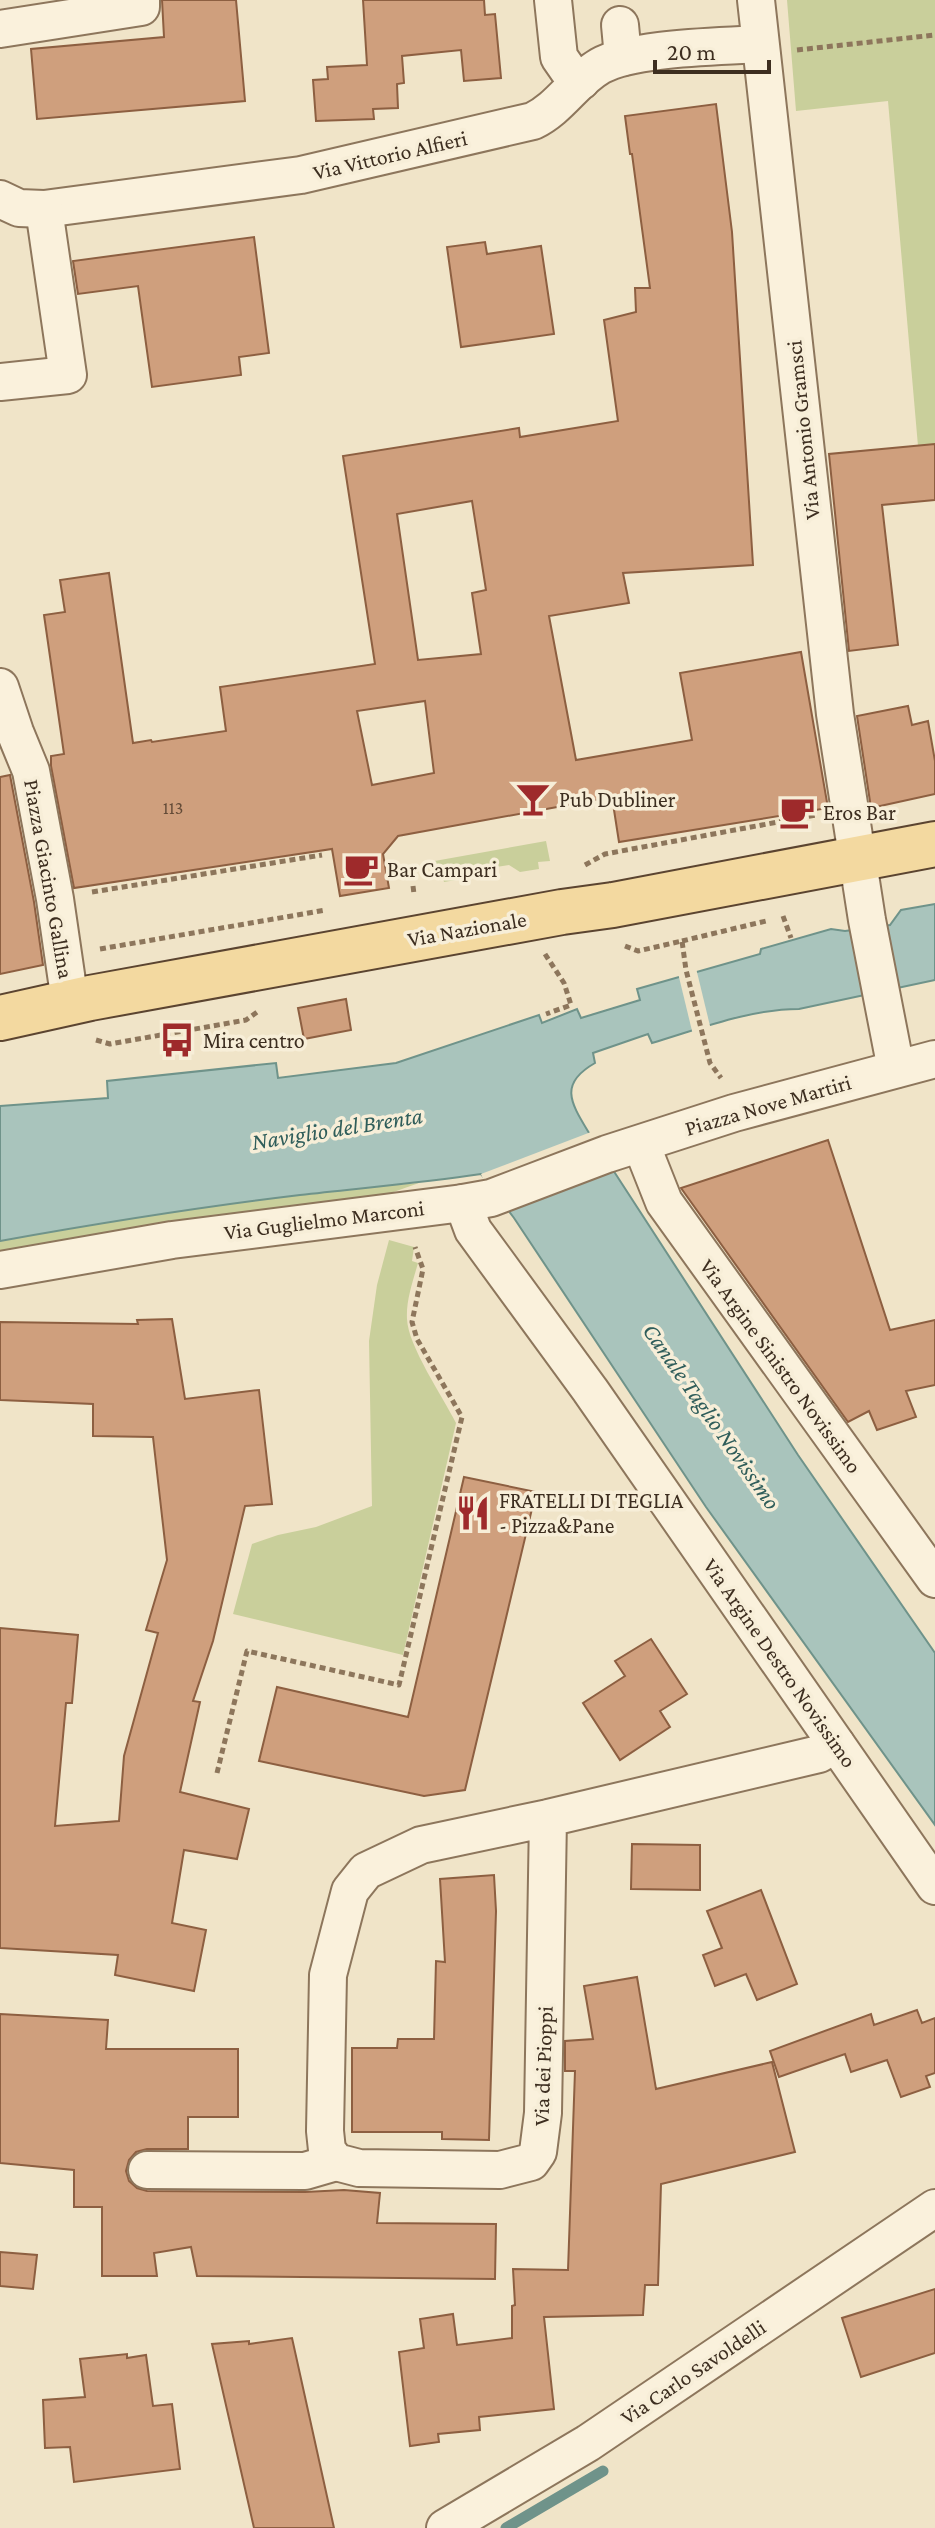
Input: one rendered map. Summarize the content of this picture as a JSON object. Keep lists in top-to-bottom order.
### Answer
{
  "streets": {
    "main road": ["Via Nazionale"],
    "street": [
      "Via Vittorio Alfieri",
      "Via Antonio Gramsci",
      "Piazza Giacinto Gallina",
      "Piazza Nove Martiri",
      "Via Guglielmo Marconi",
      "Via Argine Sinistro Novissimo",
      "Via Argine Destro Novissimo",
      "Via dei Pioppi",
      "Via Carlo Savoldelli"
    ]
  },
  "crossings": [
    ["Via Vittorio Alfieri", "Via Antonio Gramsci"],
    ["Via Antonio Gramsci", "Via Nazionale"],
    ["Piazza Giacinto Gallina", "Via Nazionale"],
    ["Piazza Nove Martiri", "Via Guglielmo Marconi"],
    ["Piazza Nove Martiri", "Via Argine Sinistro Novissimo"],
    ["Via Guglielmo Marconi", "Via Argine Sinistro Novissimo"],
    ["Via Guglielmo Marconi", "Via Argine Destro Novissimo"]
  ],
  "water": ["Naviglio del Brenta", "Canale Taglio Novissimo"],
  "places": {
    "bar": ["Pub Dubliner"],
    "cafe": ["Eros Bar", "Bar Campari"],
    "bus stop": ["Mira centro"],
    "restaurant": ["FRATELLI DI TEGLIA - Pizza&Pane"]
  },
  "house_numbers": ["113"],
  "scale_bar": "20 m"
}
